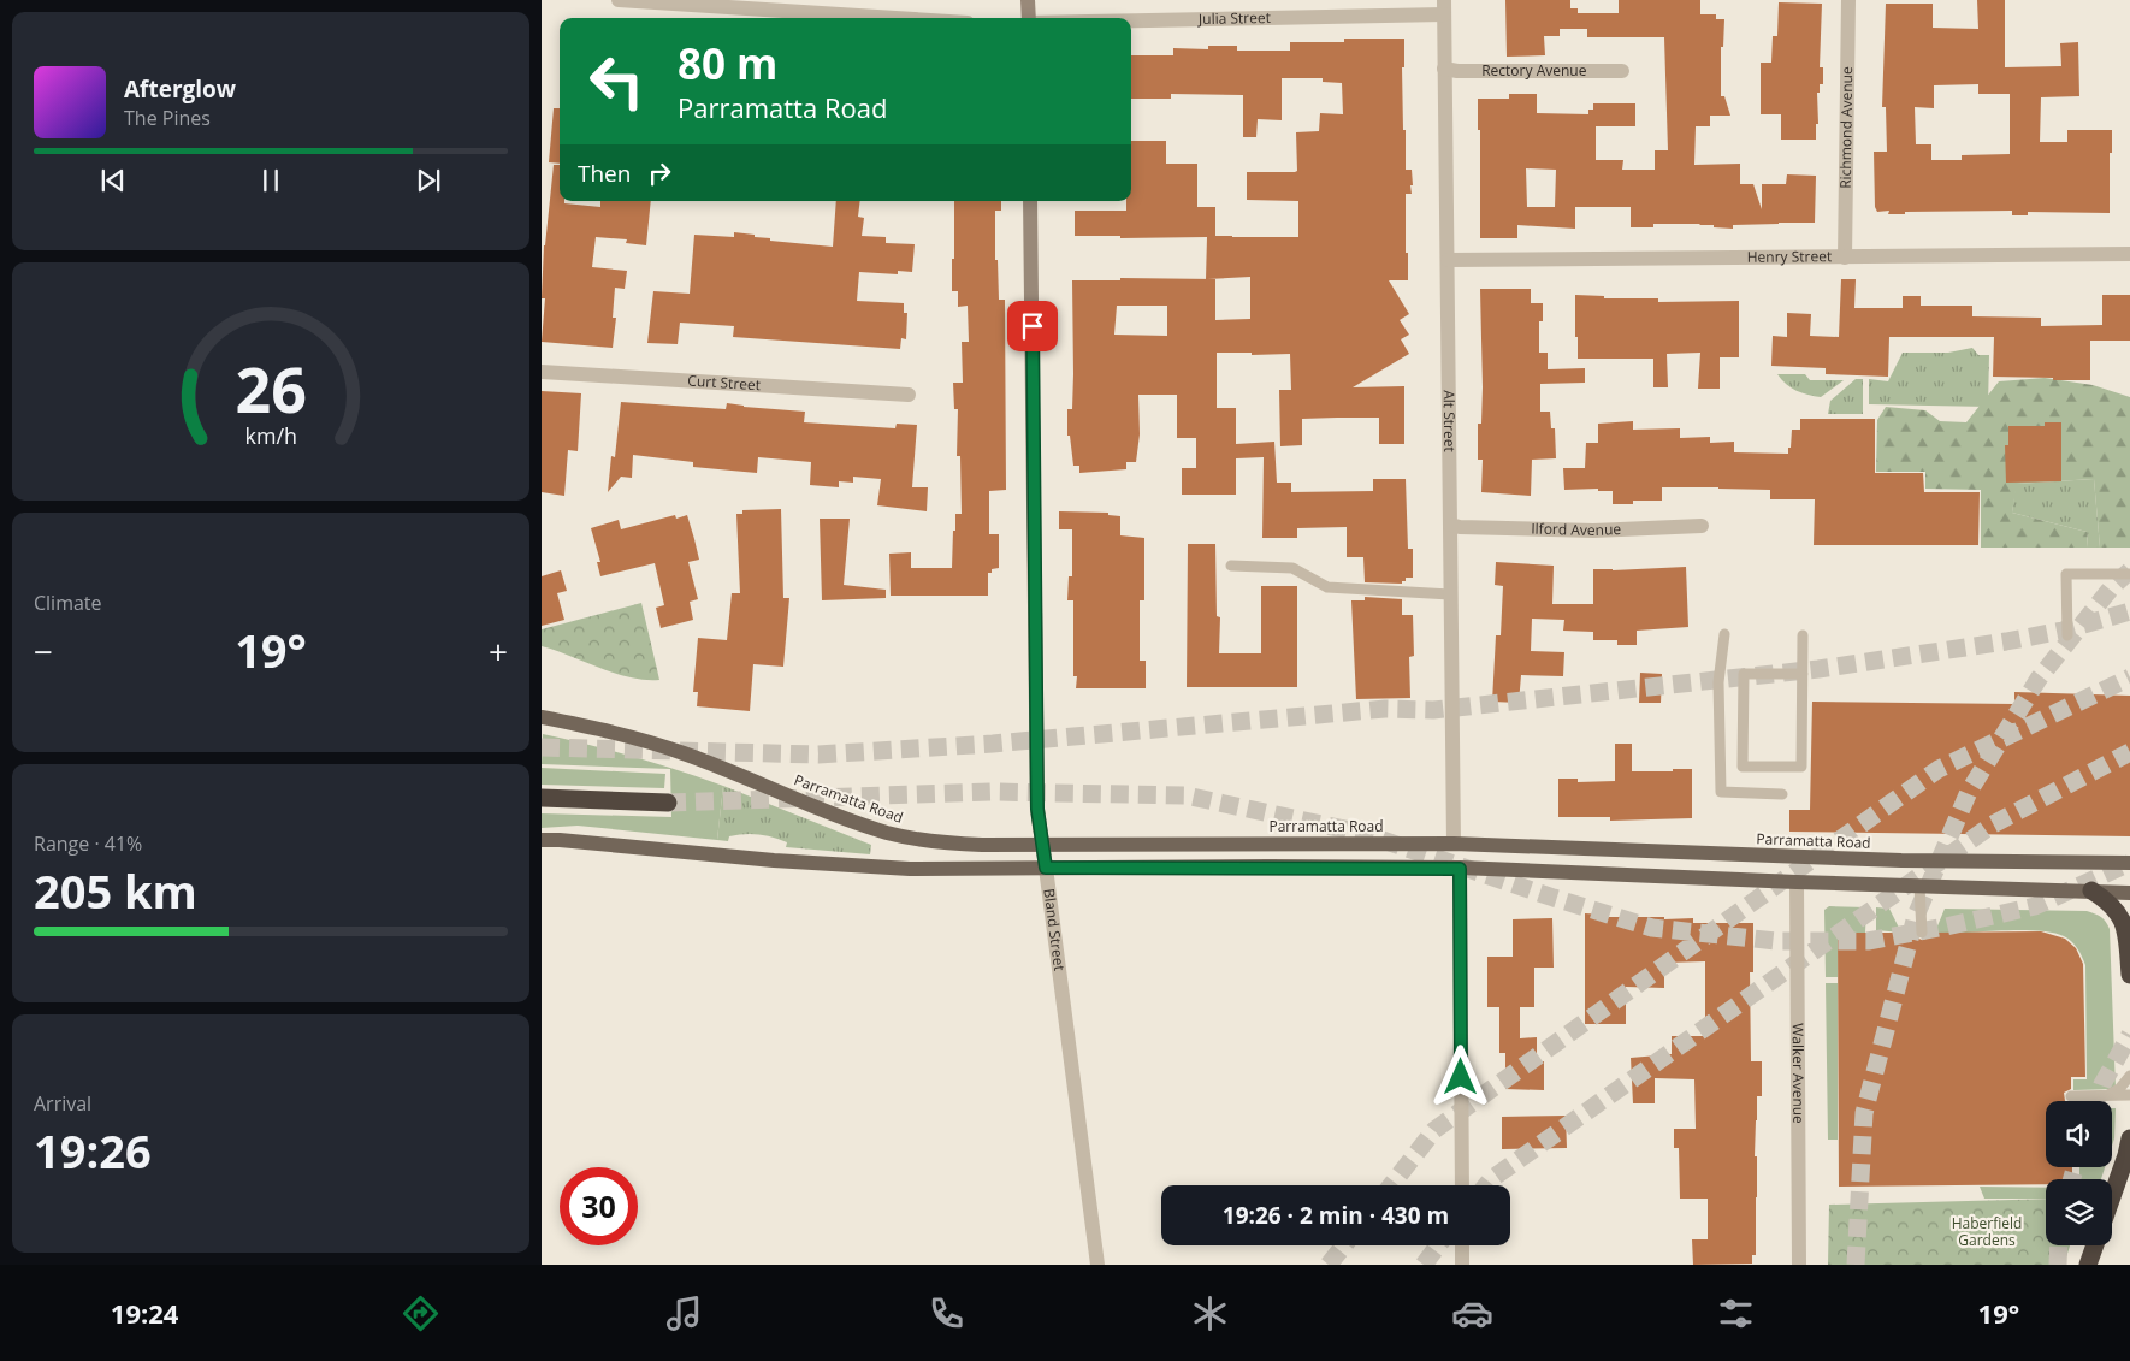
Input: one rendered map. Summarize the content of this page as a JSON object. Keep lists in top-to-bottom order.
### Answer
{
  "streets": {
    "main road": ["Parramatta Road"],
    "street": [
      "Julia Street",
      "Rectory Avenue",
      "Richmond Avenue",
      "Henry Street",
      "Curt Street",
      "Alt Street",
      "Ilford Avenue",
      "Bland Street",
      "Walker Avenue"
    ]
  },
  "crossings": [
    ["Julia Street", "Alt Street"],
    ["Rectory Avenue", "Alt Street"],
    ["Richmond Avenue", "Henry Street"],
    ["Henry Street", "Alt Street"],
    ["Alt Street", "Ilford Avenue"],
    ["Alt Street", "Parramatta Road"],
    ["Parramatta Road", "Bland Street"]
  ],
  "parks": ["Haberfield Gardens"],
  "page": {
    "turn": ["80 m", "Parramatta Road"],
    "song": ["Afterglow", "The Pines"],
    "then": "Then",
    "tile": [
      "Climate",
      ["Range · 41%", "205 km"],
      ["Arrival", "19:26"]
    ],
    "heat": ["−", "19°", "+"],
    "limit": "30",
    "trip": "19:26 · 2 min · 430 m",
    "tabs": ["19:24", "19°"],
    "gauge": ["26", "km/h"]
  }
}
